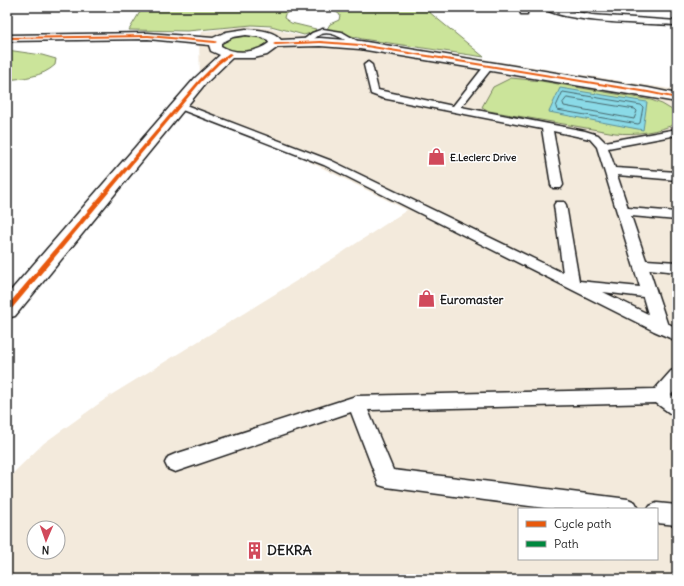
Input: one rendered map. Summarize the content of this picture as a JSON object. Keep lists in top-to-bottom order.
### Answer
{
  "places": {
    "shop": ["E.Leclerc Drive", "Euromaster"],
    "building": ["DEKRA"]
  },
  "legend": ["Cycle path", "Path"],
  "north": "bottom"
}
